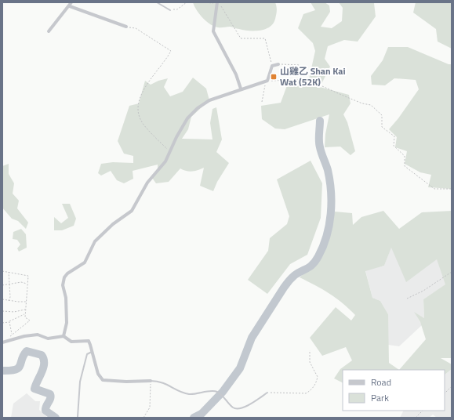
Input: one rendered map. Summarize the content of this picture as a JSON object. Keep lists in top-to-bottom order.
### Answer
{
  "places": {
    "transit": ["山雞乙 Shan Kai Wat (52K)"]
  },
  "legend": ["Road", "Park"]
}
